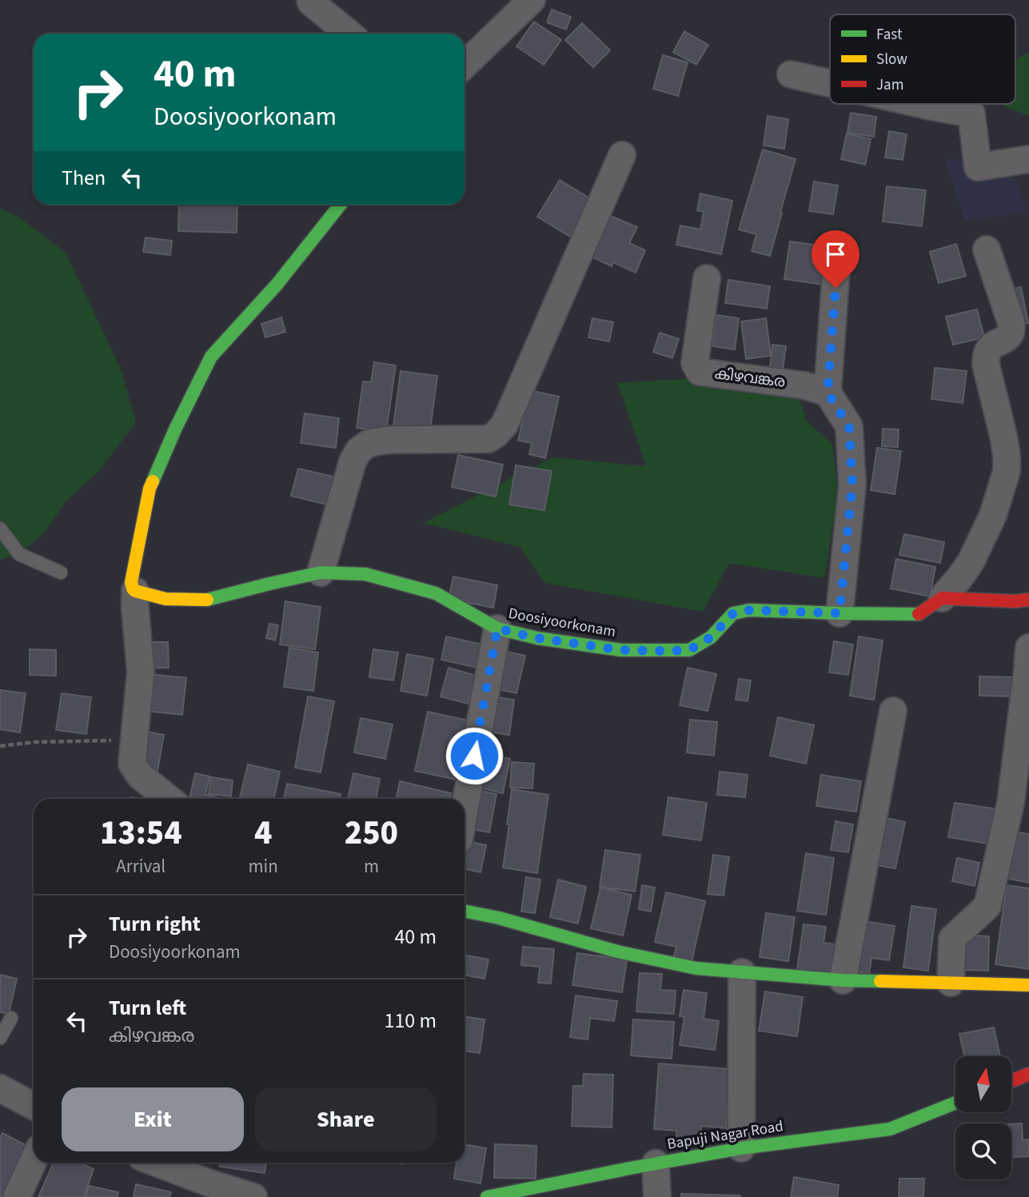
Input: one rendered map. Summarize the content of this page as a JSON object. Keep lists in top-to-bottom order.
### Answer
{
  "streets": {
    "street": ["കിഴവങ്കര", "Doosiyoorkonam", "Bapuji Nagar Road"]
  },
  "legend": ["Fast", "Slow", "Jam"],
  "north": "top",
  "page": {
    "turn": ["40 m", "Doosiyoorkonam"],
    "then": "Then",
    "eta": [
      "13:54",
      "Arrival",
      "4",
      "min",
      "250",
      "m"
    ],
    "list": [
      {
        "name": "Turn right",
        "note": "Doosiyoorkonam",
        "value": "40 m"
      },
      {
        "name": "Turn left",
        "note": "കിഴവങ്കര",
        "value": "110 m"
      }
    ],
    "buttons": ["Exit", "Share"]
  }
}
